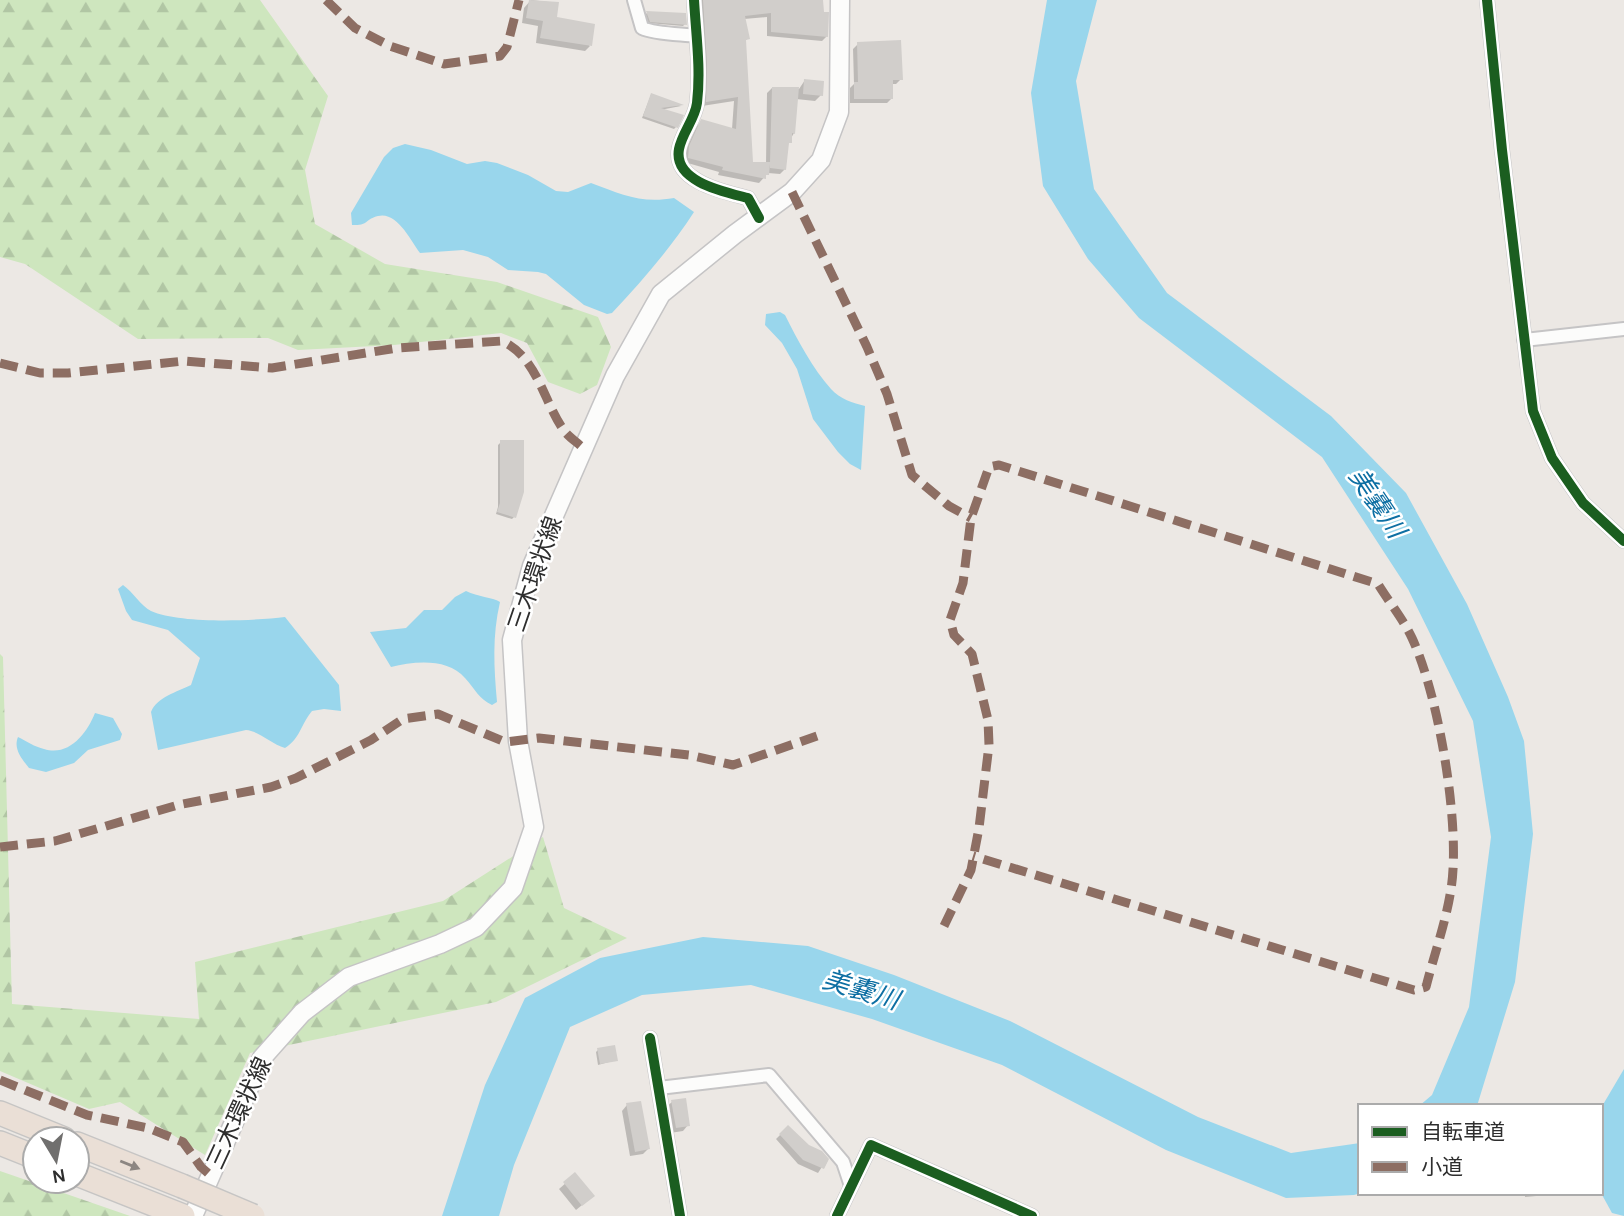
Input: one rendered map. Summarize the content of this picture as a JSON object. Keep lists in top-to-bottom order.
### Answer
{
  "streets": {
    "main road": ["三木環状線"]
  },
  "water": ["美嚢川"],
  "legend": ["自転車道", "小道"],
  "north": "bottom"
}
